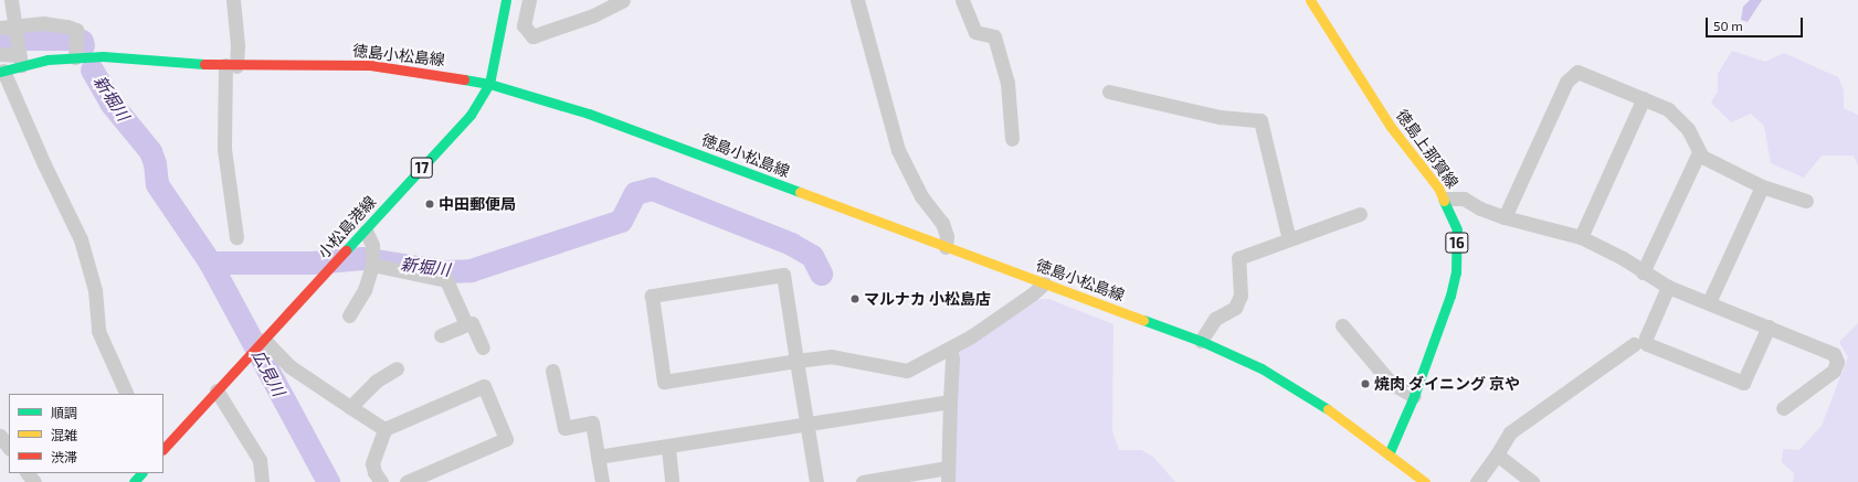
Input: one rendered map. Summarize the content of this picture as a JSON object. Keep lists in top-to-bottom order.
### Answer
{
  "streets": {
    "main road": [
      "徳島小松島線",
      "徳島上那賀線",
      "17",
      "小松島港線",
      "16"
    ]
  },
  "crossings": [
    ["徳島小松島線", "徳島上那賀線"],
    ["徳島小松島線", "小松島港線"]
  ],
  "water": ["新堀川", "広見川"],
  "places": ["中田郵便局", "マルナカ 小松島店", "焼肉 ダイニング 京や"],
  "legend": ["順調", "混雑", "渋滞"],
  "scale_bar": "50 m"
}
